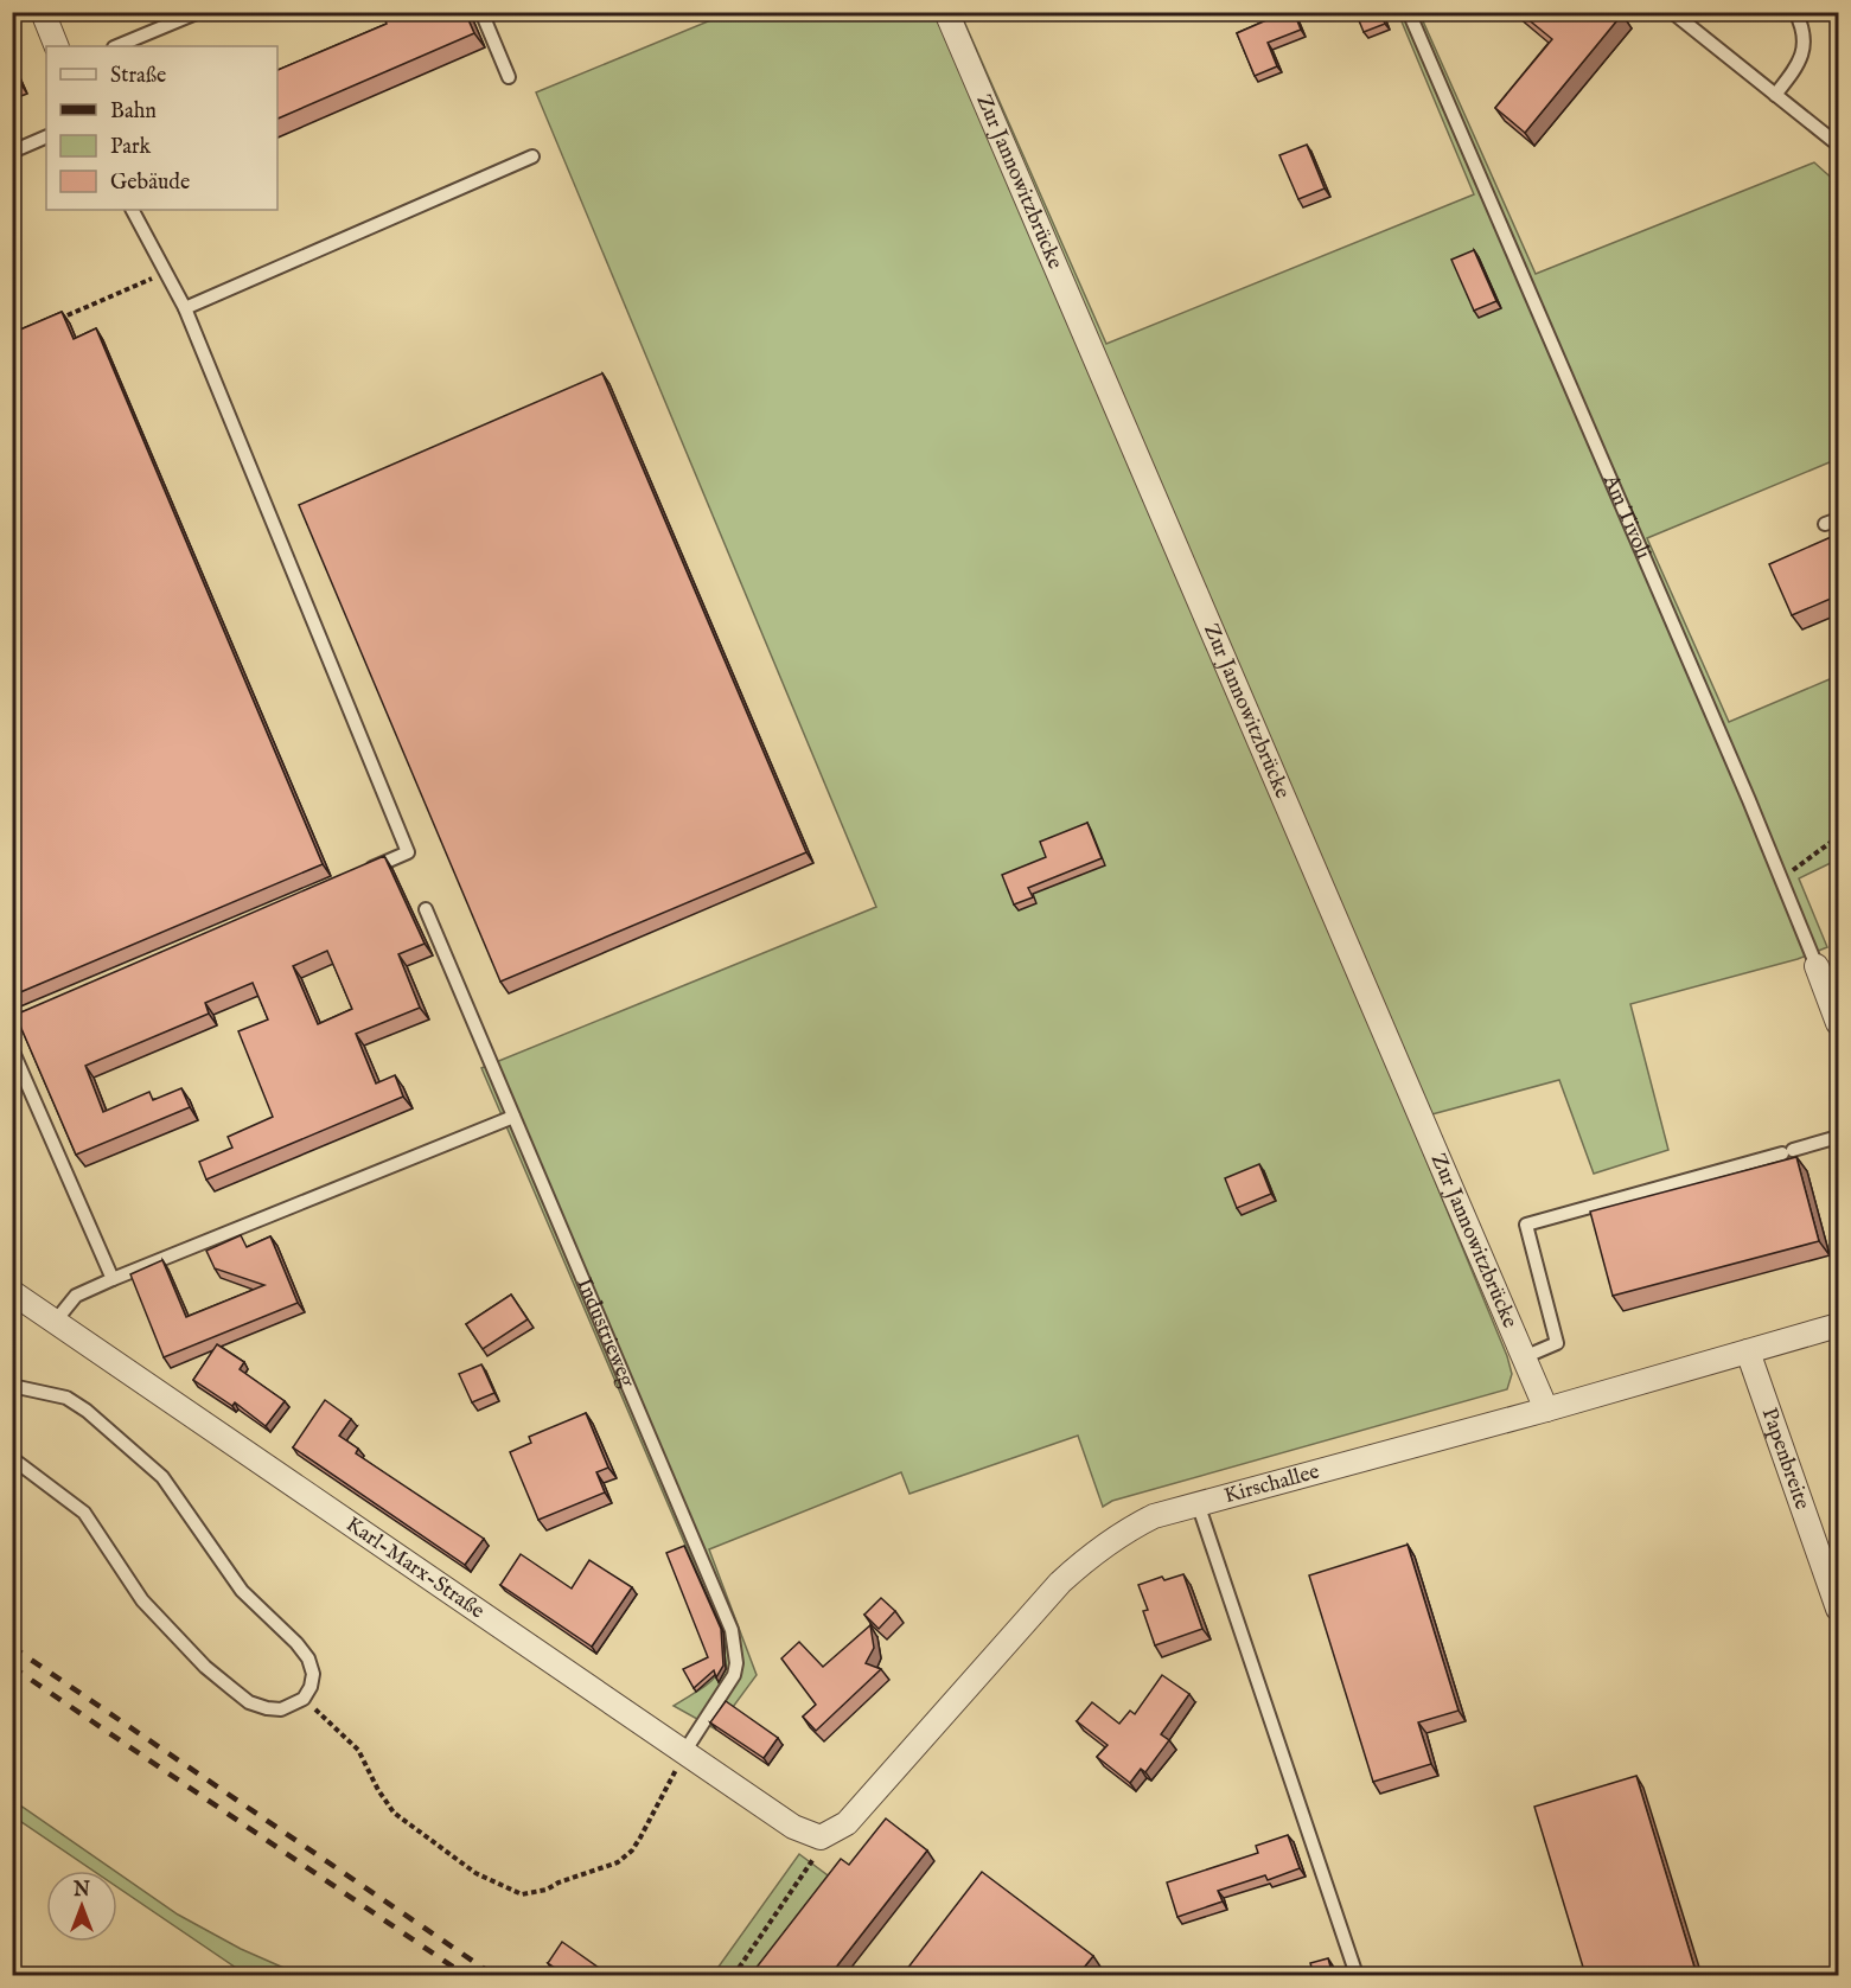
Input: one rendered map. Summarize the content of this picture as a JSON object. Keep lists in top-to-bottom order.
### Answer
{
  "streets": {
    "street": [
      "Zur Jannowitzbrücke",
      "Am Tivoli",
      "Papenbreite",
      "Kirschallee",
      "Karl-Marx-Straße"
    ],
    "lane": ["Industrieweg"]
  },
  "crossings": [
    ["Zur Jannowitzbrücke", "Kirschallee"],
    ["Industrieweg", "Karl-Marx-Straße"],
    ["Papenbreite", "Kirschallee"],
    ["Kirschallee", "Karl-Marx-Straße"]
  ],
  "legend": [
    "Straße",
    "Bahn",
    "Park",
    "Gebäude"
  ],
  "north": "top"
}
